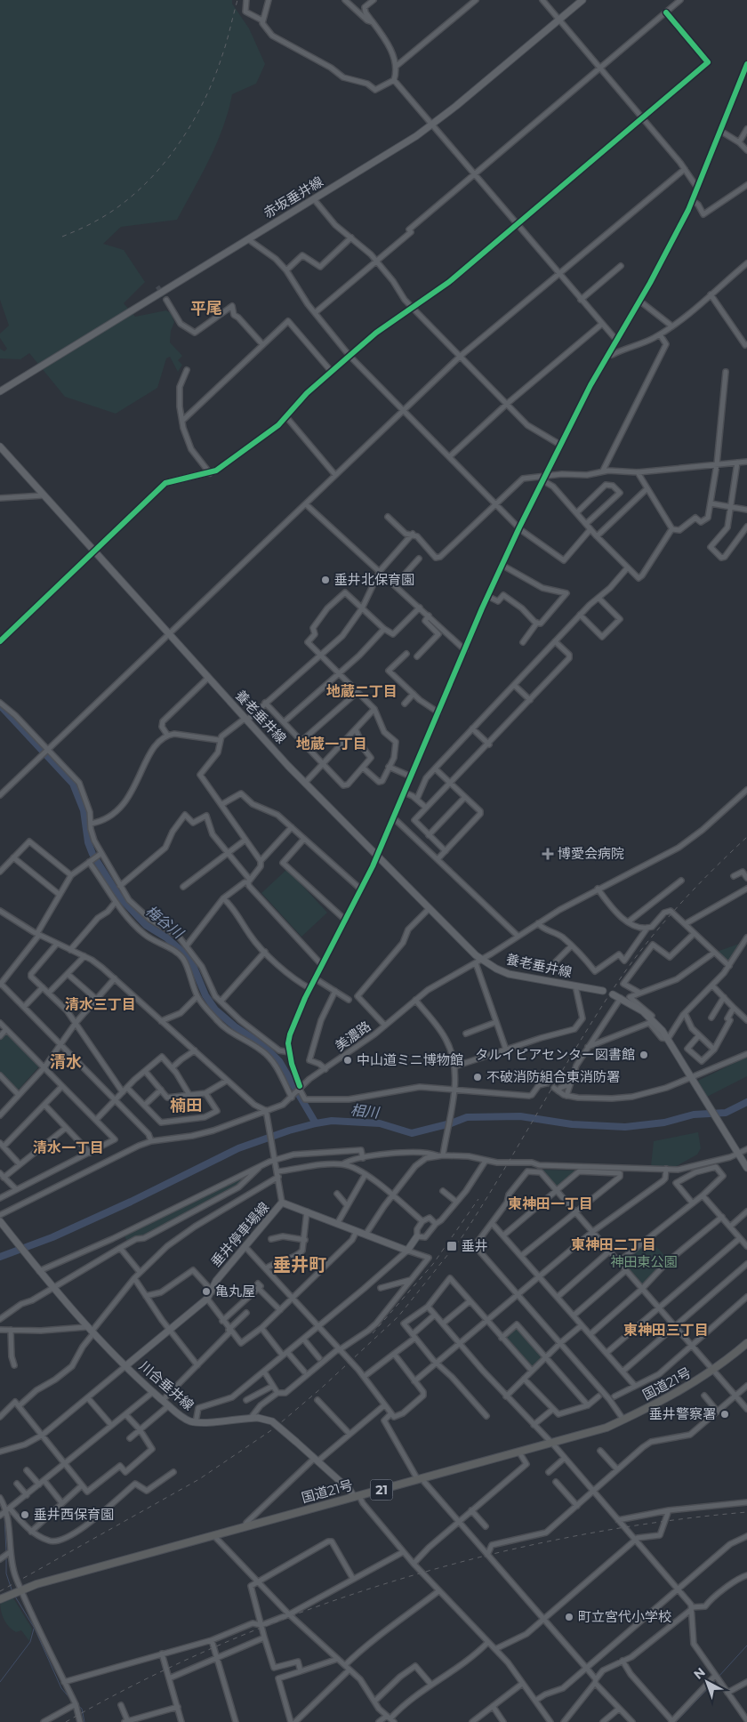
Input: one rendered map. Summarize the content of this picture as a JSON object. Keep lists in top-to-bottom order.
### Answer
{
  "streets": {
    "highway": ["国道21号", "21"],
    "main road": [
      "赤坂垂井線",
      "養老垂井線",
      "垂井停車場線",
      "川合垂井線"
    ],
    "street": ["美濃路"]
  },
  "crossings": [
    ["養老垂井線", "美濃路"],
    ["垂井停車場線", "川合垂井線"],
    ["国道21号", "川合垂井線"]
  ],
  "districts": [
    "平尾",
    "地蔵二丁目",
    "地蔵一丁目",
    "清水三丁目",
    "清水",
    "楠田",
    "清水一丁目",
    "東神田一丁目",
    "東神田二丁目",
    "垂井町",
    "東神田三丁目"
  ],
  "water": ["梅谷川", "相川"],
  "parks": ["神田東公園"],
  "places": {
    "other": [
      "垂井北保育園",
      "タルイピアセンター図書館",
      "中山道ミニ博物館",
      "不破消防組合東消防署",
      "亀丸屋",
      "垂井警察署",
      "垂井西保育園",
      "町立宮代小学校"
    ],
    "health": ["博愛会病院"],
    "transit": ["垂井"]
  },
  "north": "top left"
}
